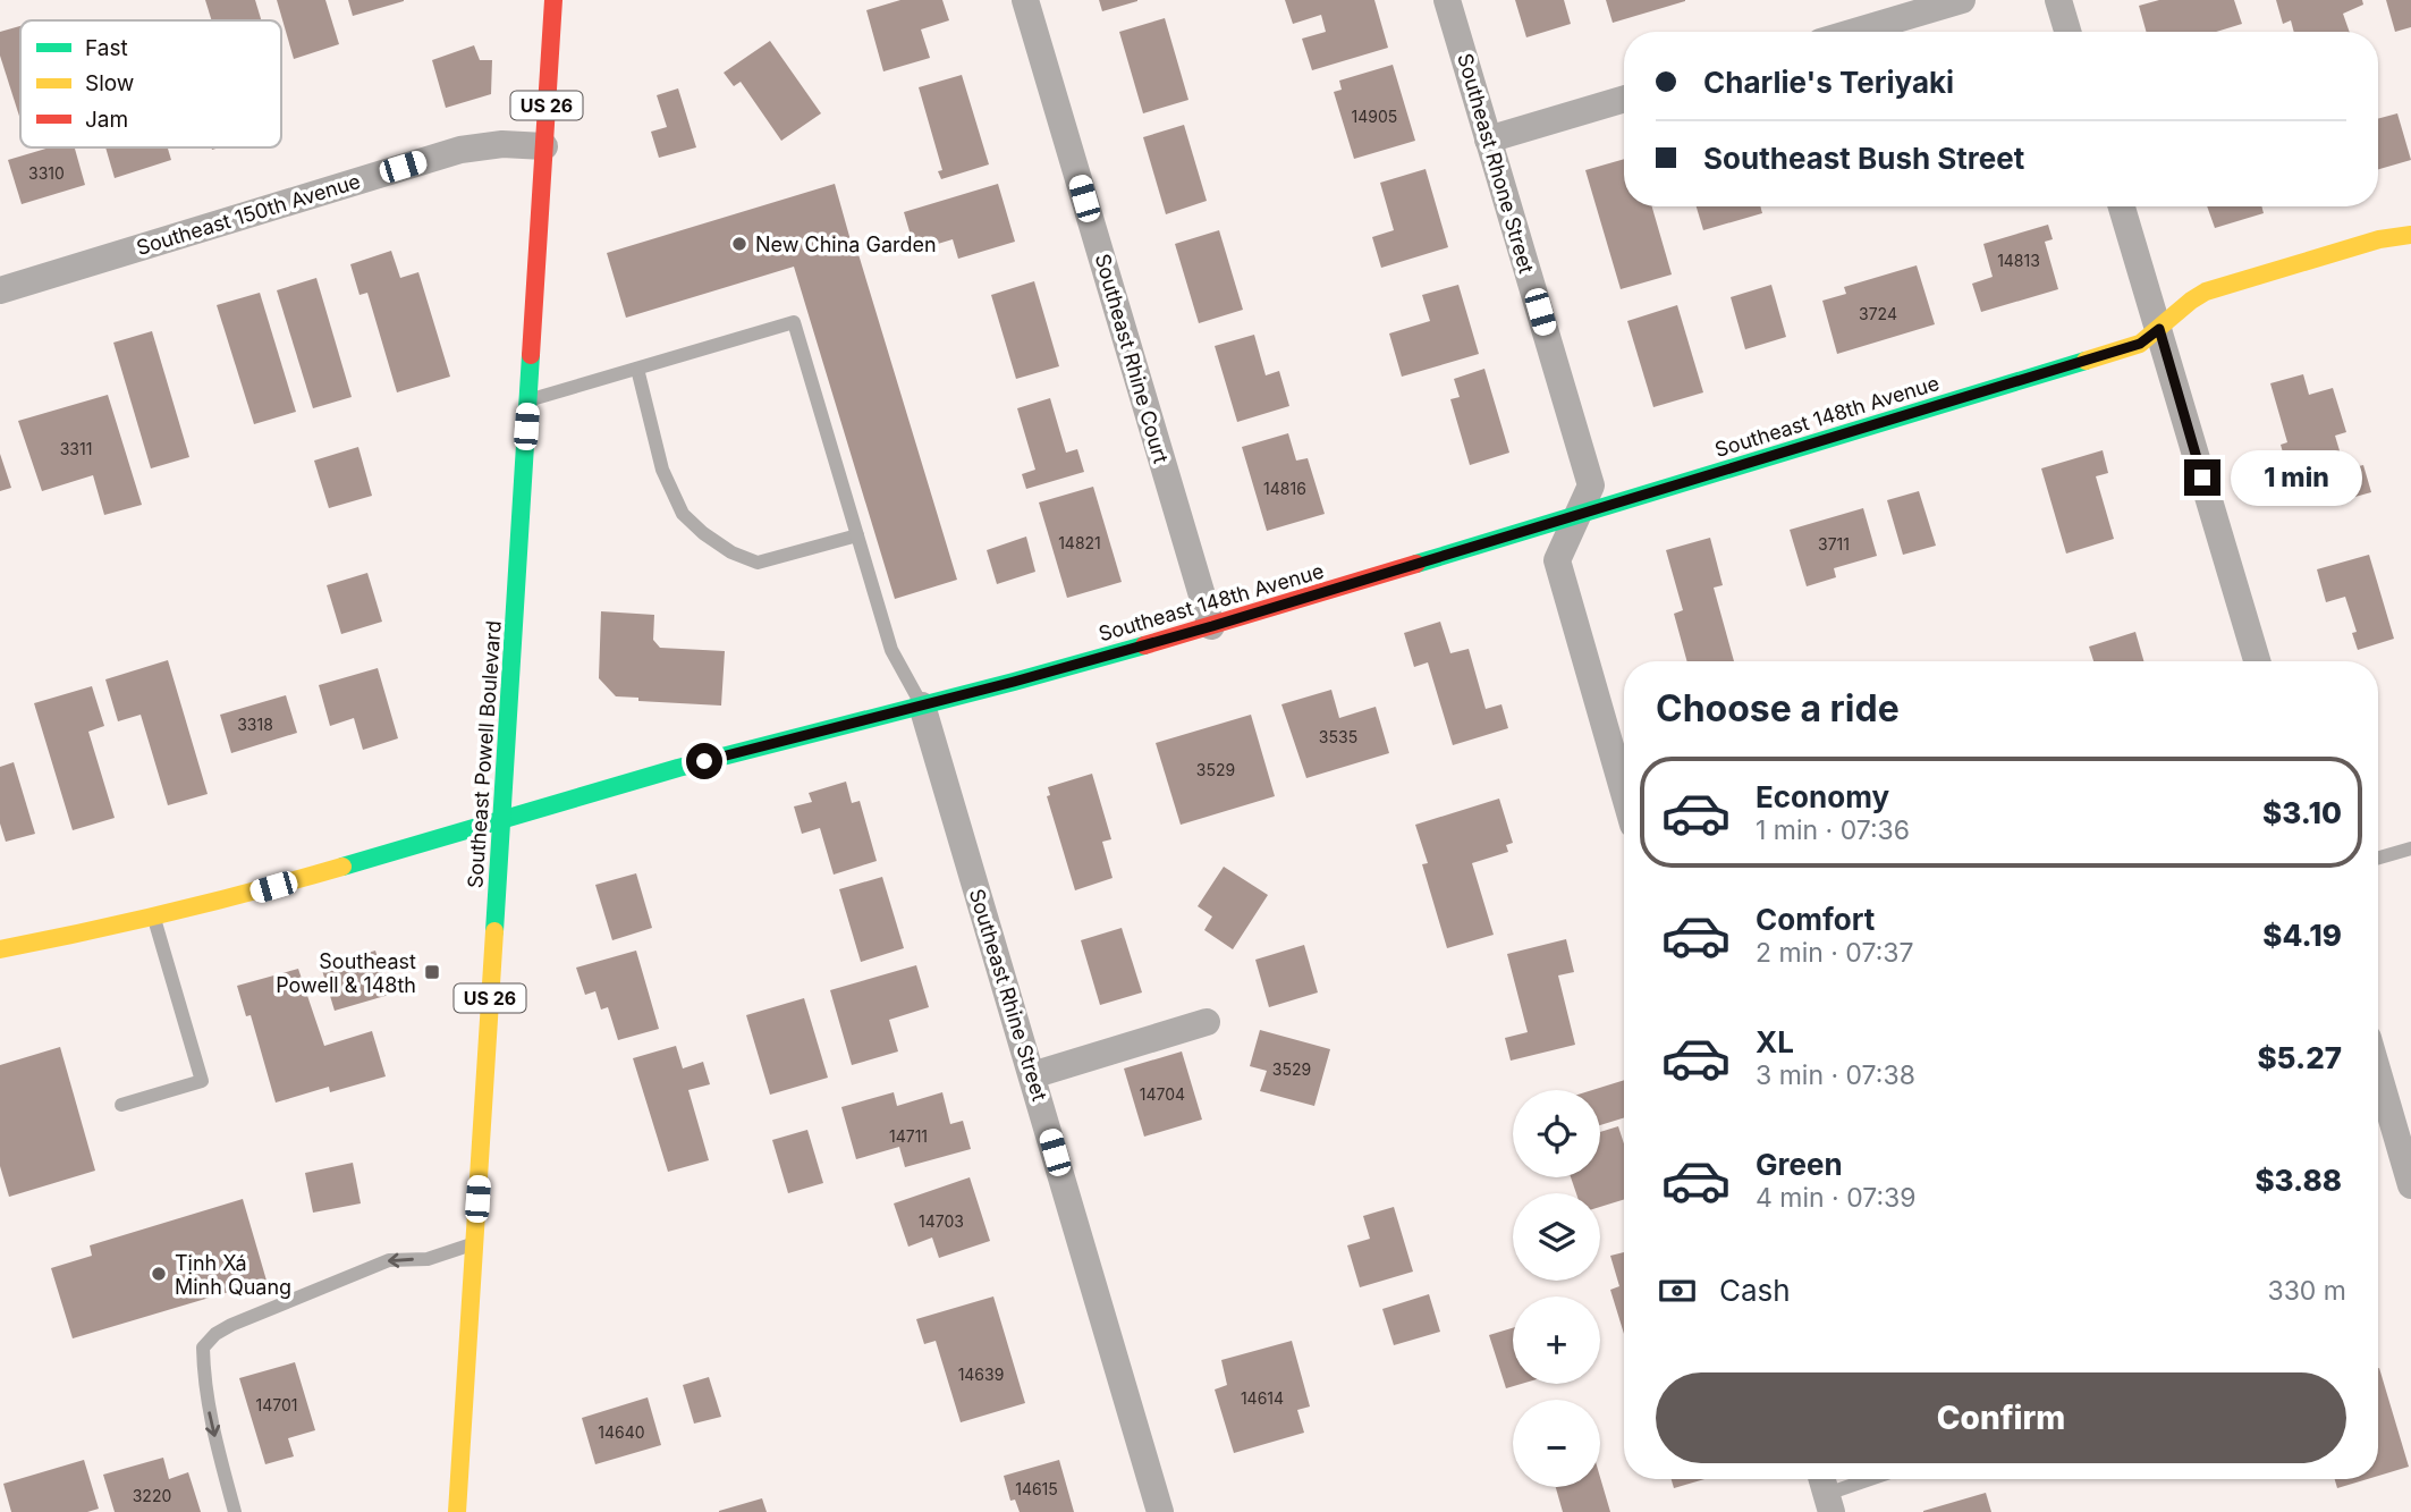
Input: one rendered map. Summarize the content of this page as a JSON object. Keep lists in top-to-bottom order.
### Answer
{
  "streets": {
    "main road": ["US 26", "Southeast 148th Avenue", "Southeast Powell Boulevard"],
    "street": [
      "Southeast Rhone Street",
      "Southeast 150th Avenue",
      "Southeast Rhine Court",
      "Southeast Rhine Street"
    ]
  },
  "crossings": [
    ["Southeast Rhone Street", "Southeast 148th Avenue"],
    ["Southeast 150th Avenue", "Southeast Powell Boulevard"],
    ["Southeast Rhine Court", "Southeast 148th Avenue"],
    ["Southeast 148th Avenue", "Southeast Powell Boulevard"],
    ["Southeast 148th Avenue", "Southeast Rhine Street"]
  ],
  "places": {
    "other": ["New China Garden", "Tịnh Xá Minh Quang"],
    "transit": ["Southeast Powell & 148th"]
  },
  "house_numbers": [
    "14905",
    "3310",
    "14813",
    "3724",
    "3311",
    "14816",
    "14821",
    "3711",
    "3318",
    "3535",
    "3529",
    "3529",
    "14704",
    "14711",
    "14703",
    "14639",
    "14614",
    "14701",
    "14640",
    "14615",
    "3220"
  ],
  "legend": ["Fast", "Slow", "Jam"],
  "page": {
    "banner": ["Charlie's Teriyaki", "Southeast Bush Street"],
    "bubble": "1 min",
    "heading": "Choose a ride",
    "list": [
      {
        "name": "Economy",
        "note": "1 min · 07:36",
        "value": "$3.10"
      },
      {
        "name": "Comfort",
        "note": "2 min · 07:37",
        "value": "$4.19"
      },
      {
        "name": "XL",
        "note": "3 min · 07:38",
        "value": "$5.27"
      },
      {
        "name": "Green",
        "note": "4 min · 07:39",
        "value": "$3.88"
      }
    ],
    "map_buttons": ["+", "−"],
    "pay": ["Cash", "330 m"],
    "buttons": "Confirm"
  }
}
